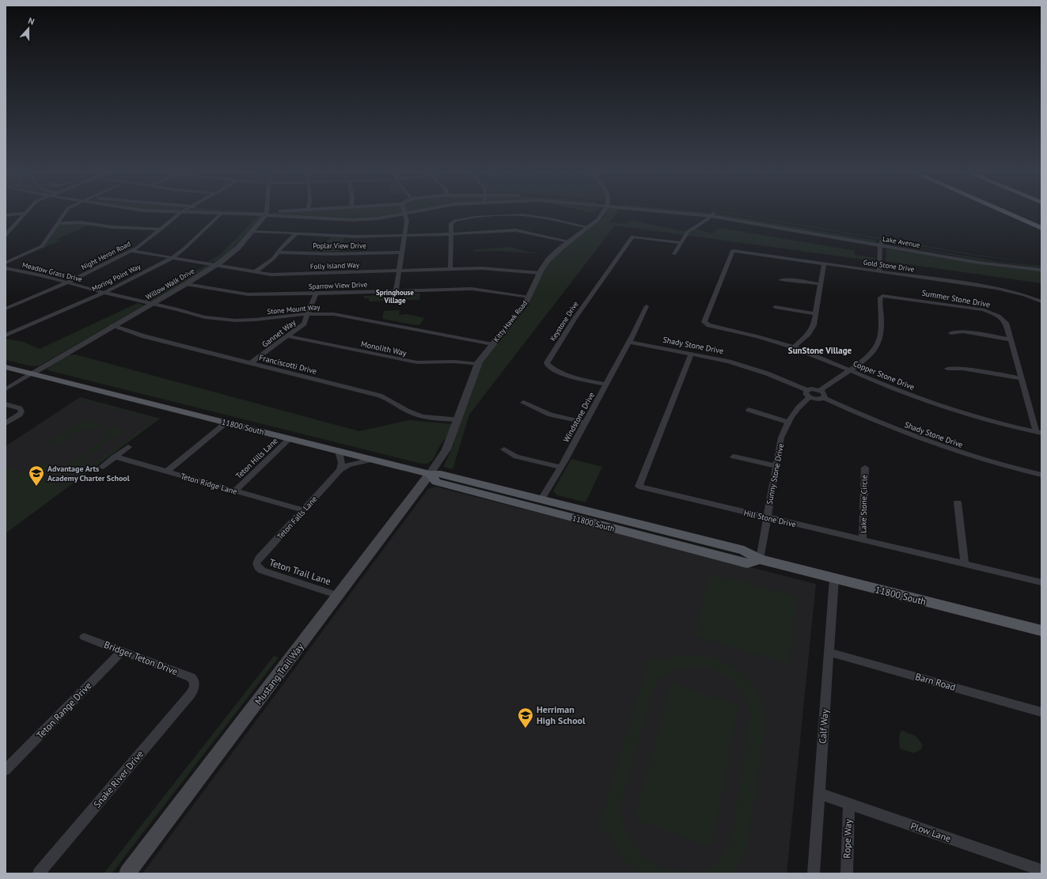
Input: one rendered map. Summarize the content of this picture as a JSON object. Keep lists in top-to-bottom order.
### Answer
{
  "streets": {
    "main road": ["11800 South", "Mustang Trail Way"],
    "street": [
      "Lake Avenue",
      "Poplar View Drive",
      "Night Heron Road",
      "Folly Island Way",
      "Gold Stone Drive",
      "Meadow Grass Drive",
      "Moring Point Way",
      "Willow Walk Drive",
      "Sparrow View Drive",
      "Summer Stone Drive",
      "Stone Mount Way",
      "Kitty Hawk Road",
      "Keystone Drive",
      "Gannet Way",
      "Shady Stone Drive",
      "Monolith Way",
      "Franciscotti Drive",
      "Copper Stone Drive",
      "Windstone Drive",
      "Teton Hills Lane",
      "Sunny Stone Drive",
      "Teton Ridge Lane",
      "Lake Stone Circle",
      "Teton Falls Lane",
      "Hill Stone Drive",
      "Teton Trail Lane",
      "Bridger Teton Drive",
      "Barn Road",
      "Teton Range Drive",
      "Calf Way",
      "Snake River Drive",
      "Plow Lane",
      "Rope Way"
    ]
  },
  "crossings": [
    ["Lake Avenue", "Willow Walk Drive"],
    ["Night Heron Road", "Folly Island Way"],
    ["Night Heron Road", "Meadow Grass Drive"],
    ["Folly Island Way", "Moring Point Way"],
    ["Folly Island Way", "Willow Walk Drive"],
    ["Folly Island Way", "Kitty Hawk Road"],
    ["Gold Stone Drive", "Copper Stone Drive"],
    ["Meadow Grass Drive", "Moring Point Way"],
    ["Meadow Grass Drive", "Willow Walk Drive"],
    ["Meadow Grass Drive", "Stone Mount Way"],
    ["Willow Walk Drive", "Sparrow View Drive"],
    ["Willow Walk Drive", "Stone Mount Way"],
    ["Willow Walk Drive", "Franciscotti Drive"],
    ["Willow Walk Drive", "11800 South"],
    ["Sparrow View Drive", "Kitty Hawk Road"],
    ["Sparrow View Drive", "Gannet Way"],
    ["Summer Stone Drive", "Copper Stone Drive"],
    ["Stone Mount Way", "Kitty Hawk Road"],
    ["Stone Mount Way", "Gannet Way"],
    ["Kitty Hawk Road", "Monolith Way"],
    ["Kitty Hawk Road", "Franciscotti Drive"],
    ["Kitty Hawk Road", "11800 South"],
    ["Kitty Hawk Road", "Mustang Trail Way"],
    ["Keystone Drive", "Windstone Drive"],
    ["Gannet Way", "Monolith Way"],
    ["Gannet Way", "Franciscotti Drive"],
    ["Shady Stone Drive", "Windstone Drive"],
    ["Shady Stone Drive", "Sunny Stone Drive"],
    ["Shady Stone Drive", "Hill Stone Drive"],
    ["Windstone Drive", "11800 South"],
    ["11800 South", "Teton Hills Lane"],
    ["11800 South", "Sunny Stone Drive"],
    ["11800 South", "Teton Falls Lane"],
    ["11800 South", "Mustang Trail Way"],
    ["11800 South", "Calf Way"],
    ["Teton Hills Lane", "Teton Ridge Lane"],
    ["Sunny Stone Drive", "Hill Stone Drive"],
    ["Teton Ridge Lane", "Teton Falls Lane"],
    ["Lake Stone Circle", "Hill Stone Drive"],
    ["Teton Falls Lane", "Teton Trail Lane"],
    ["Teton Trail Lane", "Mustang Trail Way"],
    ["Bridger Teton Drive", "Teton Range Drive"],
    ["Bridger Teton Drive", "Snake River Drive"],
    ["Barn Road", "Calf Way"],
    ["Calf Way", "Plow Lane"],
    ["Plow Lane", "Rope Way"]
  ],
  "districts": ["Springhouse Village", "SunStone Village"],
  "places": {
    "school or university": ["Advantage Arts Academy Charter School", "Herriman High School"]
  },
  "north": "top"
}
